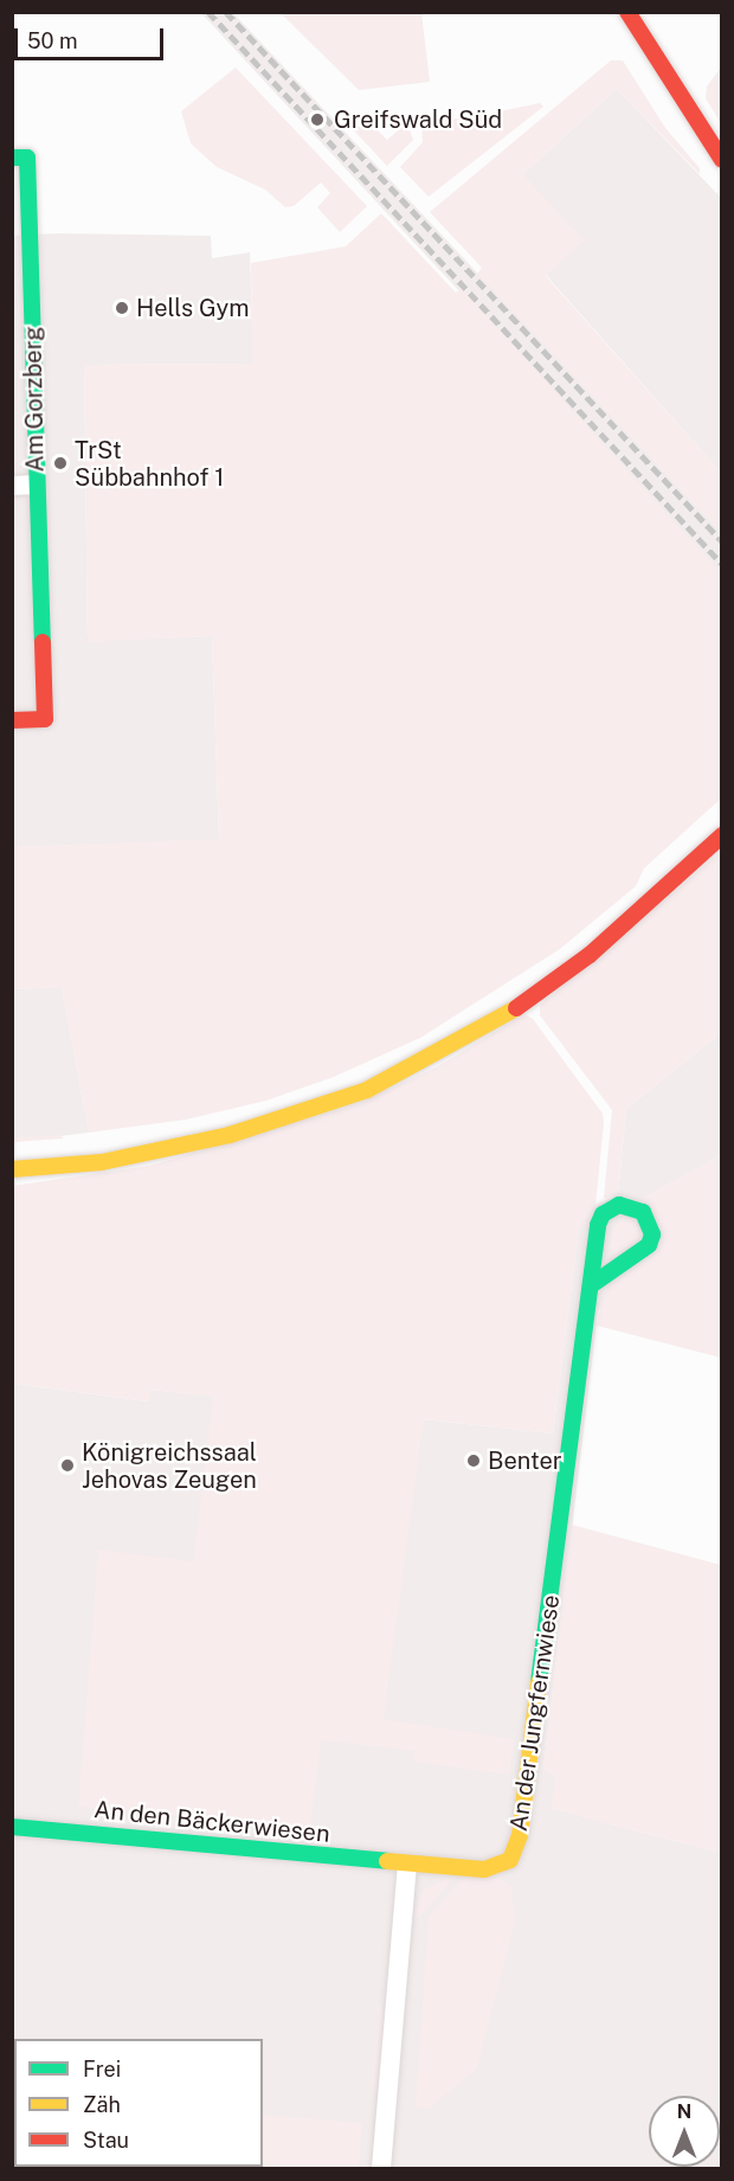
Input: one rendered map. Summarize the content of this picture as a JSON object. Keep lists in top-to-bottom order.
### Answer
{
  "streets": {
    "street": ["Am Gorzberg", "An der Jungfernwiese", "An den Bäckerwiesen"]
  },
  "crossings": [
    ["An der Jungfernwiese", "An den Bäckerwiesen"]
  ],
  "places": [
    "Greifswald Süd",
    "Hells Gym",
    "TrSt Sübbahnhof 1",
    "Benter",
    "Königreichssaal Jehovas Zeugen"
  ],
  "legend": ["Frei", "Zäh", "Stau"],
  "scale_bar": "50 m",
  "north": "top"
}
